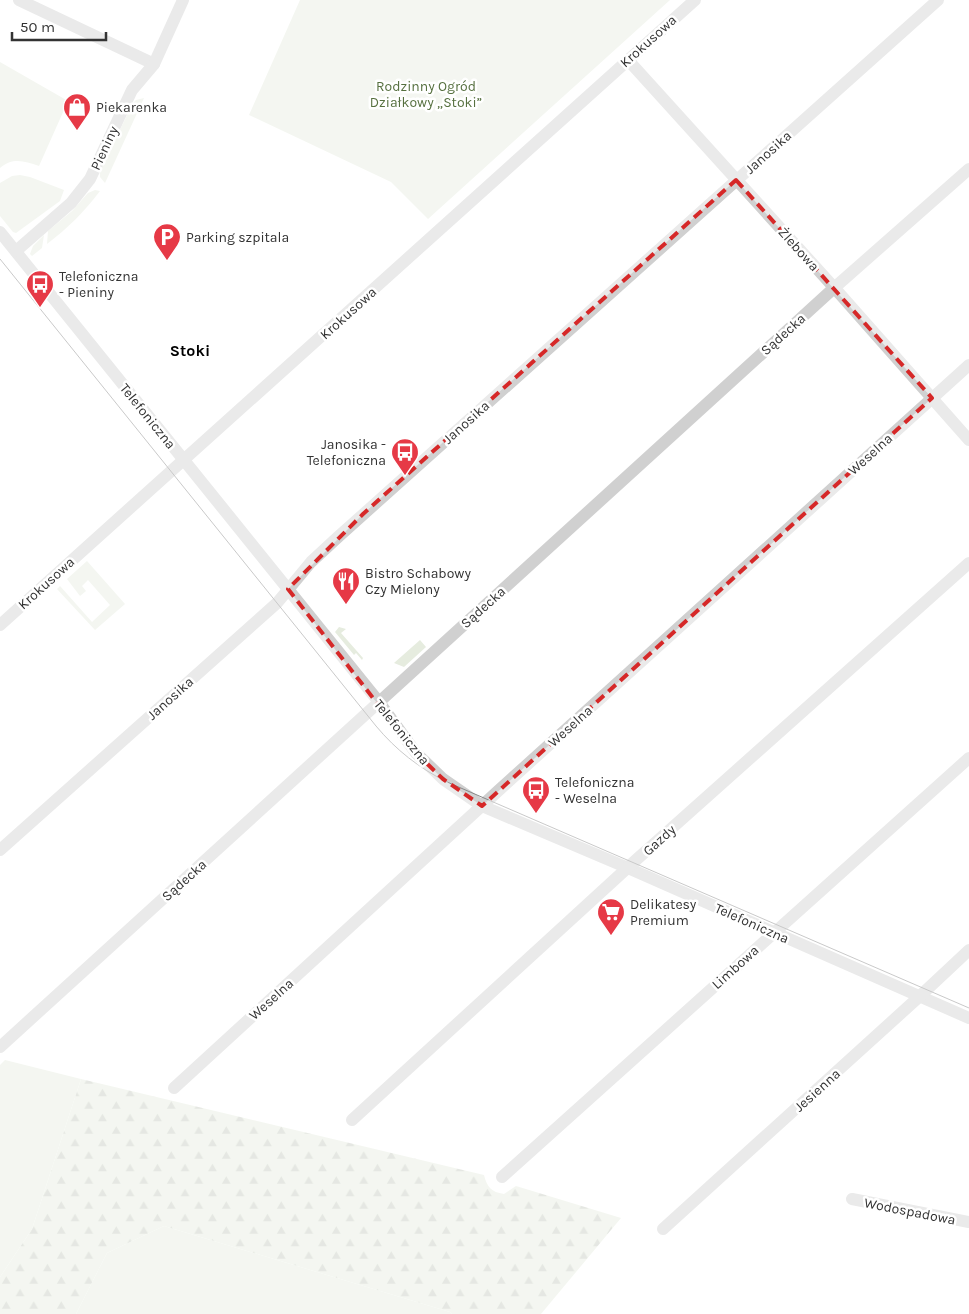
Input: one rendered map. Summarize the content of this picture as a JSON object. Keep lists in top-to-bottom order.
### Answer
{
  "streets": {
    "street": [
      "Krokusowa",
      "Pieniny",
      "Janosika",
      "Żlebowa",
      "Sądecka",
      "Telefoniczna",
      "Weselna",
      "Gazdy",
      "Limbowa",
      "Jesienna",
      "Wodospadowa"
    ]
  },
  "crossings": [
    ["Krokusowa", "Żlebowa"],
    ["Krokusowa", "Telefoniczna"],
    ["Pieniny", "Telefoniczna"],
    ["Janosika", "Żlebowa"],
    ["Janosika", "Telefoniczna"],
    ["Żlebowa", "Sądecka"],
    ["Żlebowa", "Weselna"],
    ["Sądecka", "Telefoniczna"],
    ["Telefoniczna", "Weselna"],
    ["Telefoniczna", "Gazdy"],
    ["Telefoniczna", "Limbowa"],
    ["Telefoniczna", "Jesienna"]
  ],
  "districts": ["Stoki"],
  "parks": ["Rodzinny Ogród Działkowy „Stoki”"],
  "places": {
    "shop": ["Piekarenka"],
    "parking": ["Parking szpitala"],
    "bus stop": ["Telefoniczna - Pieniny", "Janosika - Telefoniczna", "Telefoniczna - Weselna"],
    "restaurant": ["Bistro Schabowy Czy Mielony"],
    "supermarket": ["Delikatesy Premium"]
  },
  "scale_bar": "50 m"
}
